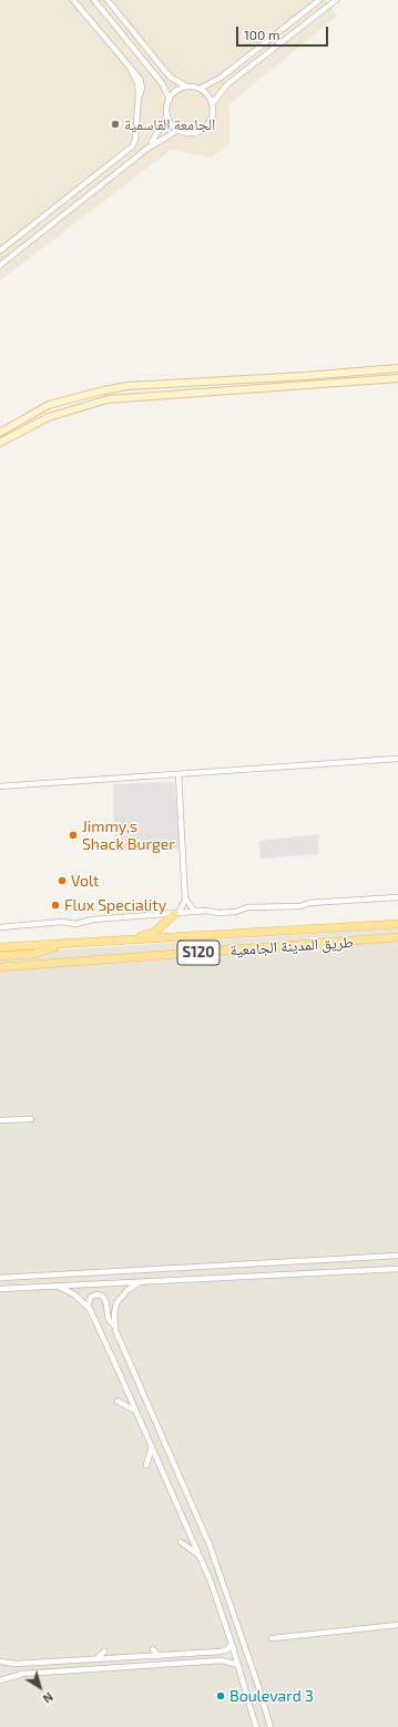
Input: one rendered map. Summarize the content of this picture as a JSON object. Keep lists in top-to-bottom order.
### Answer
{
  "streets": {
    "main road": ["طريق المدينة الجامعية", "S120"]
  },
  "places": [
    "الجامعة القاسمية",
    "Jimmy,s Shack Burger",
    "Volt",
    "Flux Speciality",
    "Boulevard 3"
  ],
  "scale_bar": "100 m",
  "north": "bottom right"
}
